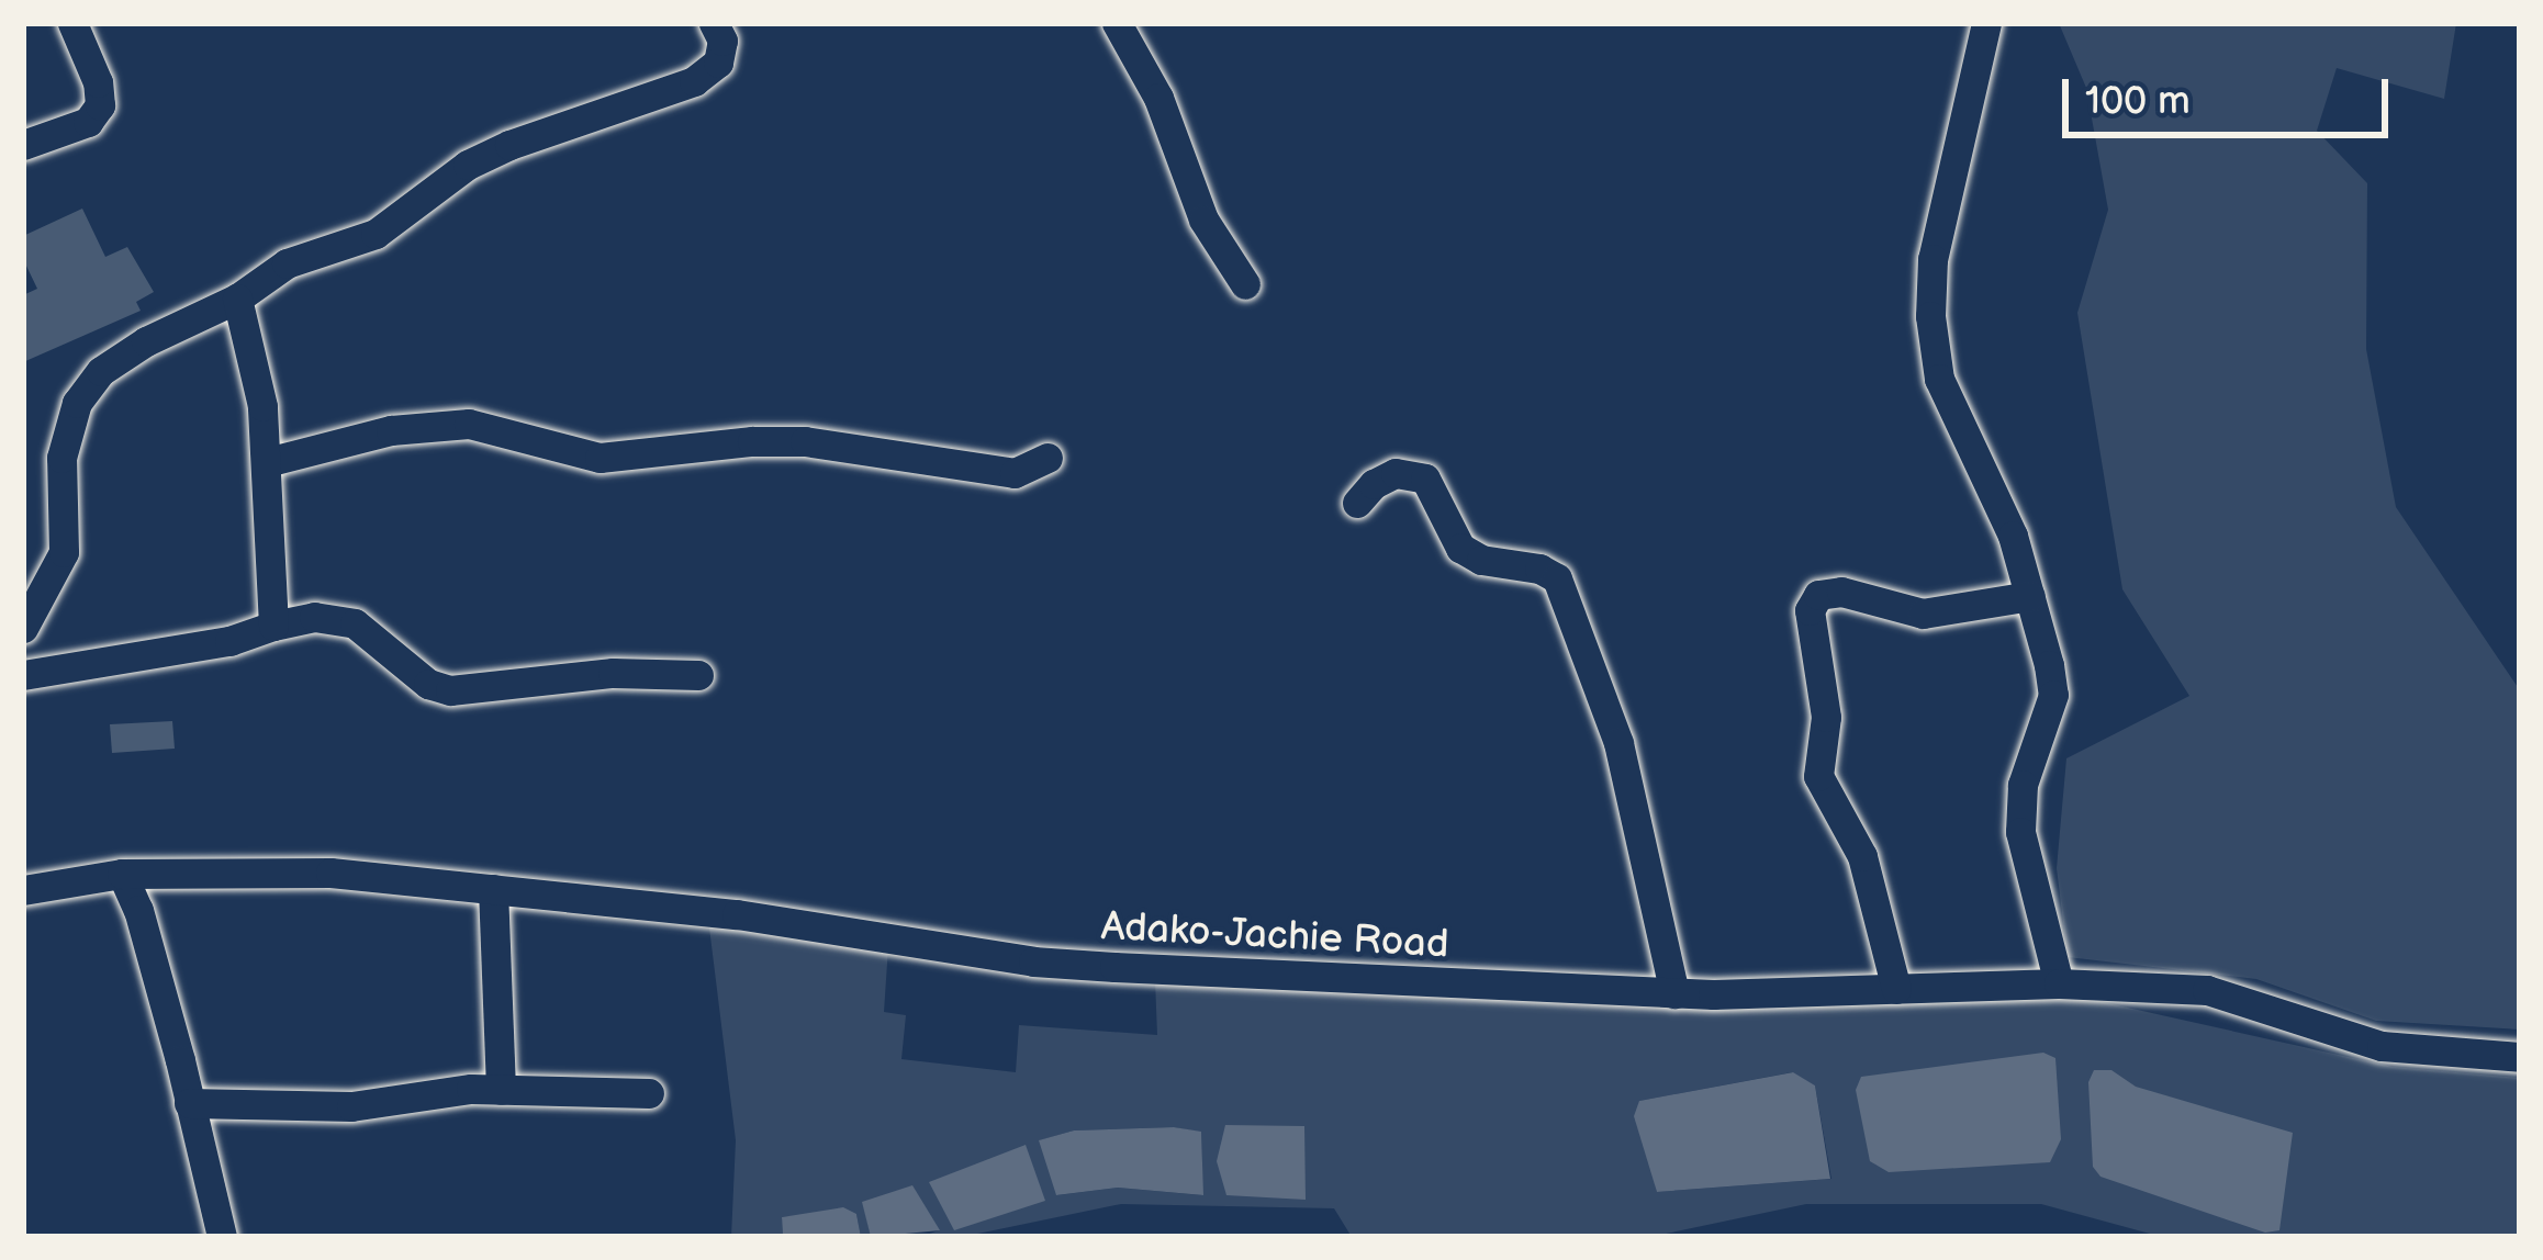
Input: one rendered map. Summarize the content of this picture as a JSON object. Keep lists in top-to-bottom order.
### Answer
{
  "streets": {
    "street": ["Adako-Jachie Road"]
  },
  "scale_bar": "100 m"
}
